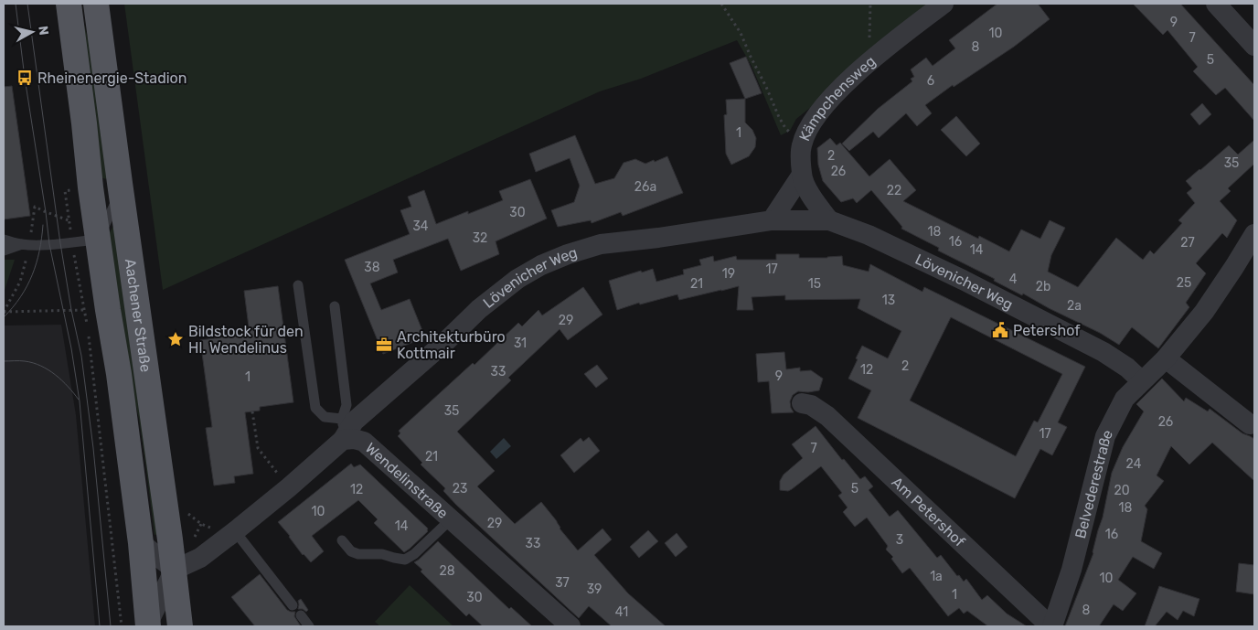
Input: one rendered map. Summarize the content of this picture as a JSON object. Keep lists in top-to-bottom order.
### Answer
{
  "streets": {
    "main road": ["Aachener Straße"],
    "street": [
      "Kämpchensweg",
      "Lövenicher Weg",
      "Wendelinstraße",
      "Belvederestraße",
      "Am Petershof"
    ]
  },
  "crossings": [
    ["Kämpchensweg", "Lövenicher Weg"],
    ["Lövenicher Weg", "Wendelinstraße"],
    ["Lövenicher Weg", "Belvederestraße"],
    ["Aachener Straße", "Wendelinstraße"],
    ["Belvederestraße", "Am Petershof"]
  ],
  "places": {
    "bus stop": ["Rheinenergie-Stadion"],
    "public building": ["Petershof"],
    "place": ["Bildstock für den Hl. Wendelinus"],
    "office": ["Architekturbüro Kottmair"]
  },
  "house_numbers": [
    "9",
    "10",
    "7",
    "8",
    "5",
    "6",
    "1",
    "2",
    "35",
    "26",
    "26a",
    "22",
    "30",
    "34",
    "18",
    "32",
    "16",
    "27",
    "14",
    "38",
    "17",
    "19",
    "4",
    "25",
    "21",
    "15",
    "2b",
    "13",
    "2a",
    "29",
    "31",
    "2",
    "12",
    "33",
    "9",
    "1",
    "35",
    "26",
    "17",
    "7",
    "21",
    "24",
    "23",
    "5",
    "12",
    "20",
    "18",
    "10",
    "29",
    "14",
    "16",
    "3",
    "33",
    "28",
    "1a",
    "10",
    "37",
    "39",
    "1",
    "30",
    "8",
    "41"
  ],
  "north": "right"
}
